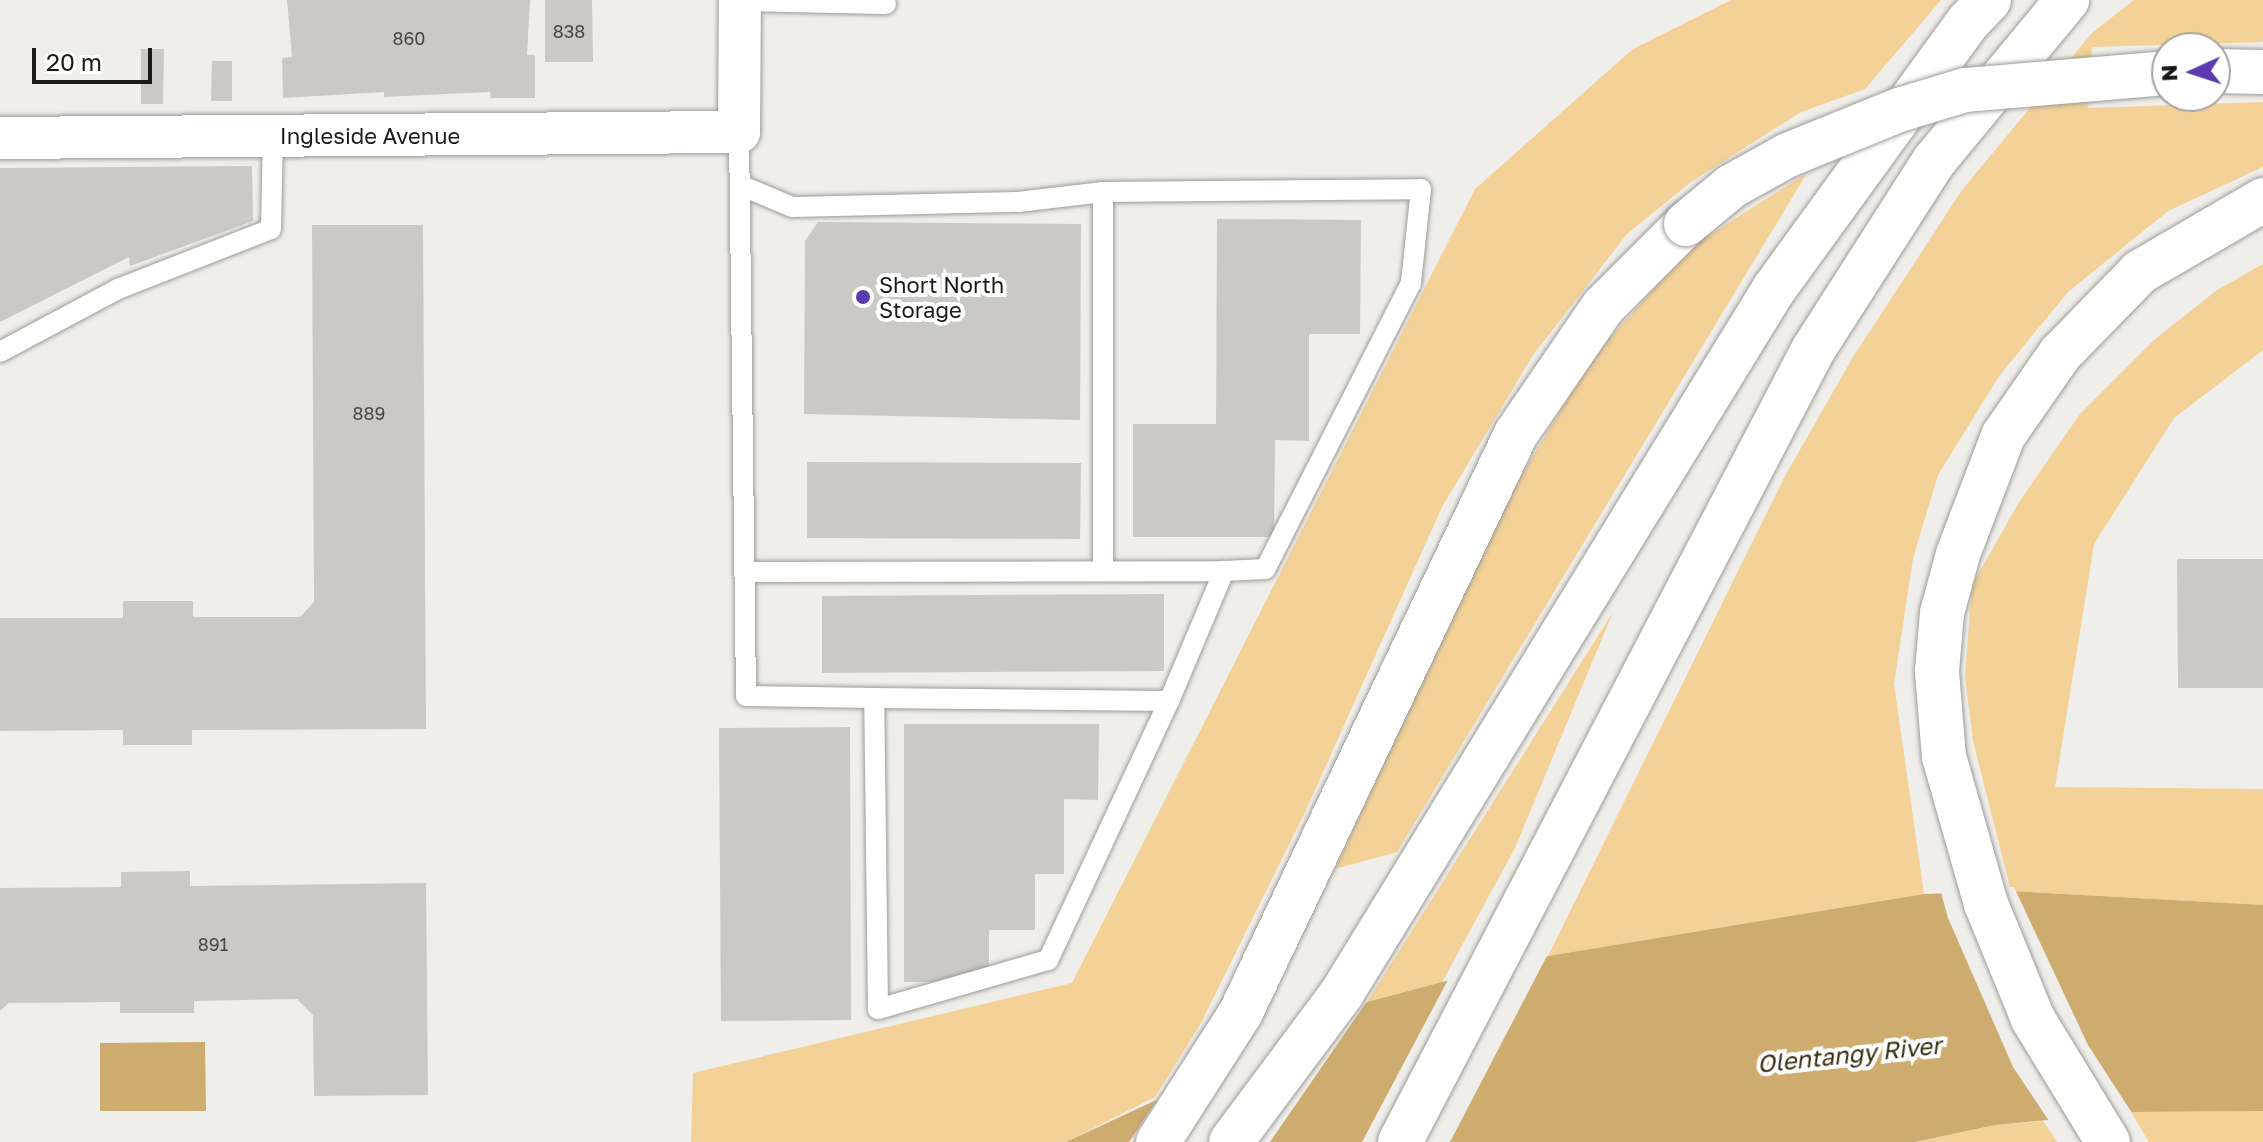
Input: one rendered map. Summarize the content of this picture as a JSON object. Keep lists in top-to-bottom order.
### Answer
{
  "streets": {
    "street": ["Ingleside Avenue"]
  },
  "water": ["Olentangy River"],
  "places": ["Short North Storage"],
  "house_numbers": [
    "838",
    "860",
    "889",
    "891"
  ],
  "scale_bar": "20 m",
  "north": "left"
}
